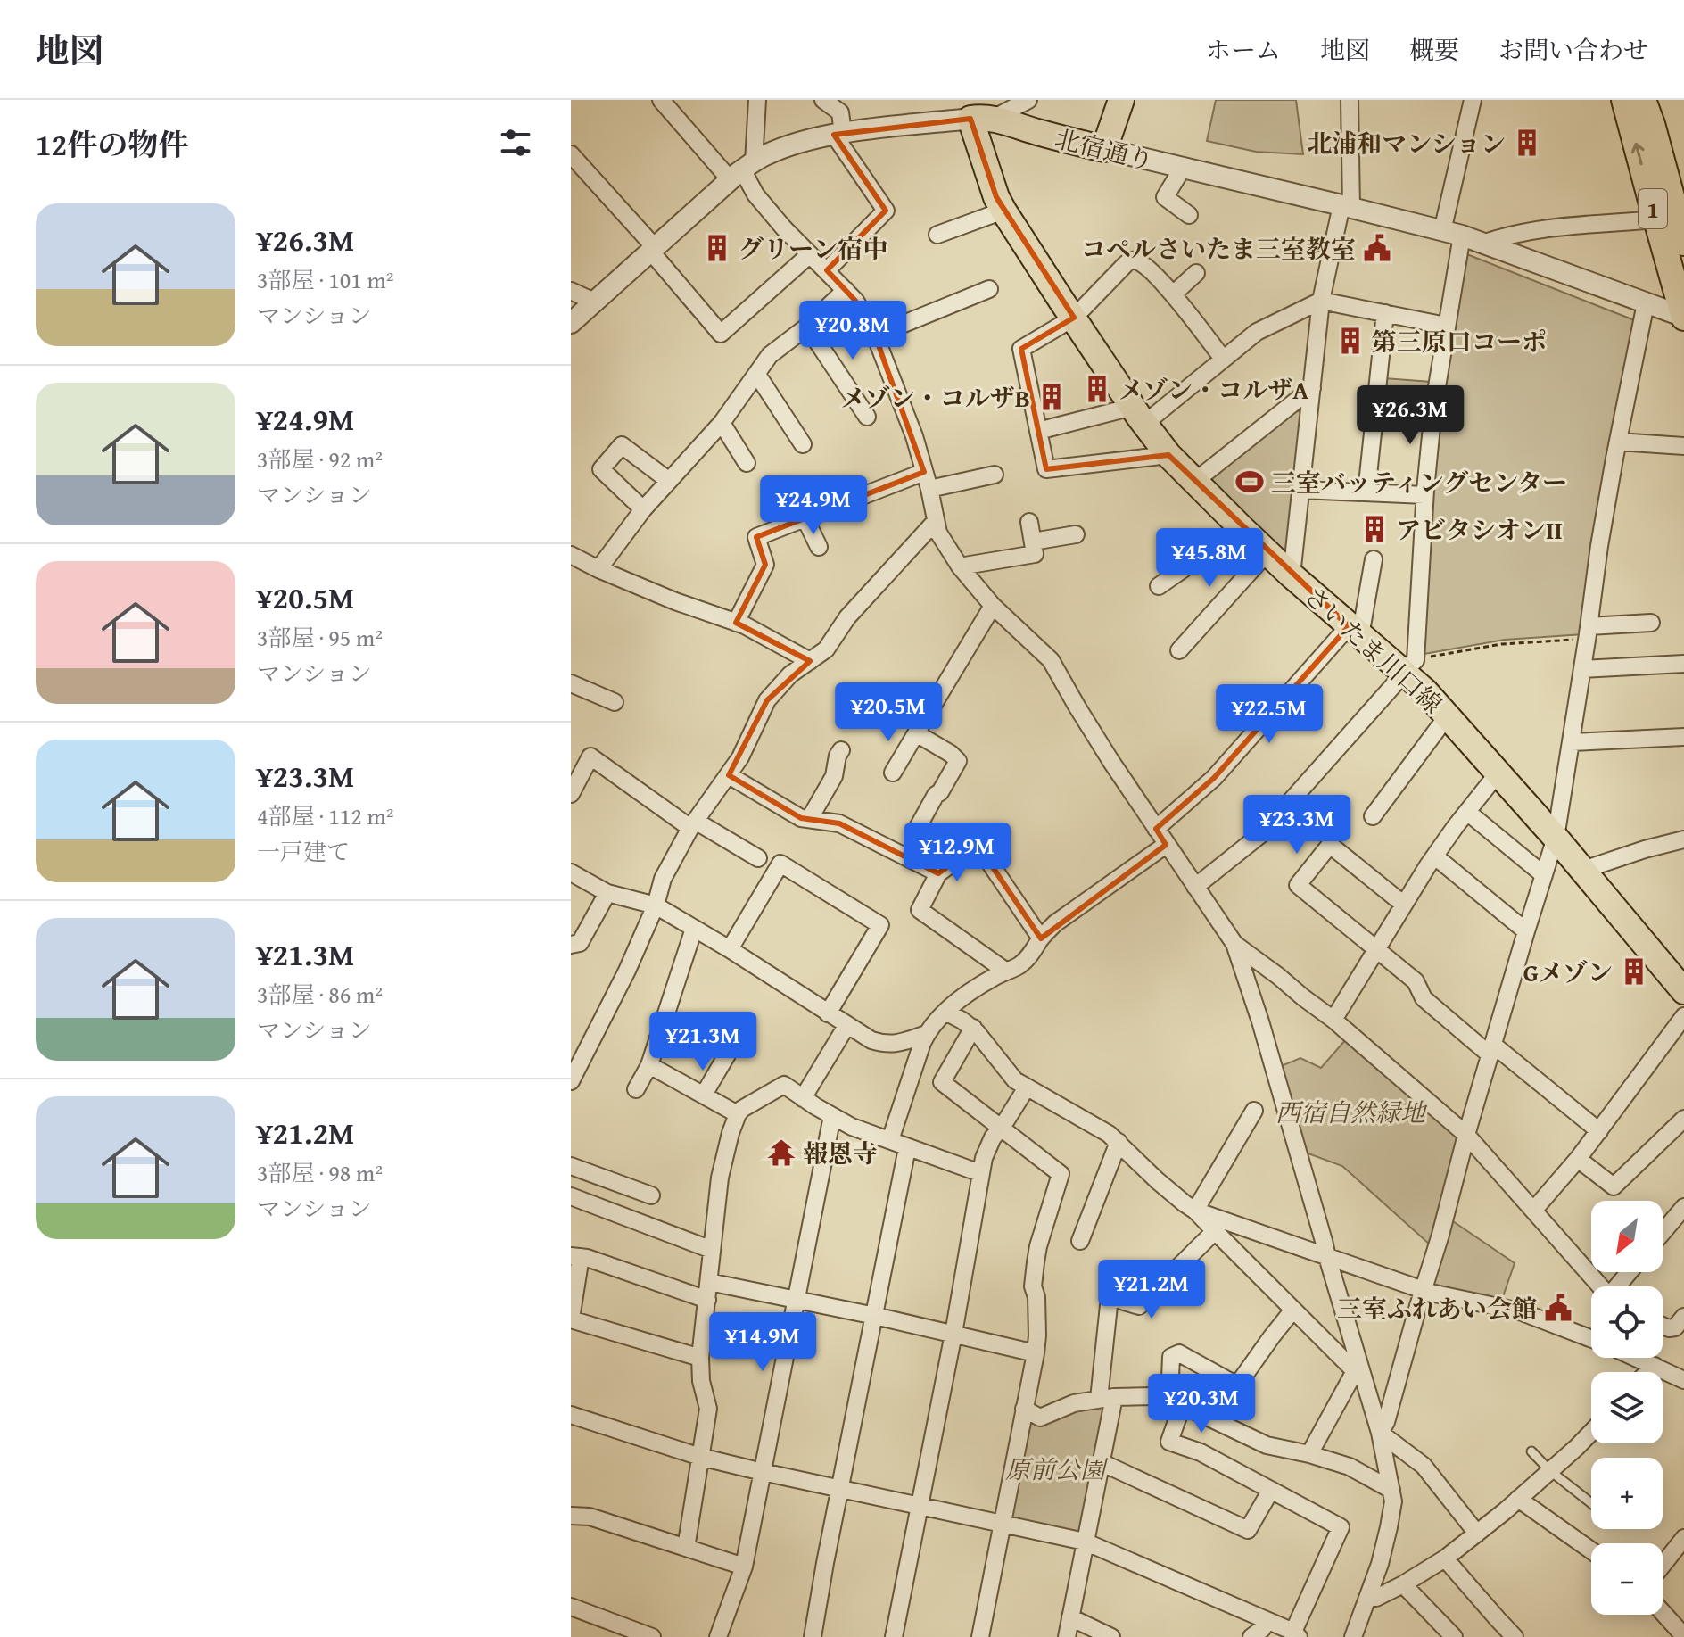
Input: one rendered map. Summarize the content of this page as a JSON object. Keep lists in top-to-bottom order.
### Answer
{
  "streets": {
    "main road": ["北宿通り", "1", "さいたま川口線"]
  },
  "crossings": [
    ["北宿通り", "1"],
    ["北宿通り", "さいたま川口線"]
  ],
  "parks": ["西宿自然緑地", "原前公園"],
  "places": {
    "building": [
      "北浦和マンション",
      "グリーン宿中",
      "第三原口コーポ",
      "メゾン・コルザA",
      "メゾン・コルザB",
      "アビタシオンⅡ",
      "Gメゾン"
    ],
    "public building": ["コペルさいたま三室教室", "三室ふれあい会館"],
    "sports": ["三室バッティングセンター"],
    "temple": ["報恩寺"]
  },
  "north": "bottom left",
  "page": {
    "header": "地図",
    "nav": [
      "ホーム",
      "地図",
      "概要",
      "お問い合わせ"
    ],
    "heading": "12件の物件",
    "list": [
      {
        "name": "¥26.3M",
        "note": "3部屋 · 101 m² · マンション"
      },
      {
        "name": "¥24.9M",
        "note": "3部屋 · 92 m² · マンション"
      },
      {
        "name": "¥20.5M",
        "note": "3部屋 · 95 m² · マンション"
      },
      {
        "name": "¥23.3M",
        "note": "4部屋 · 112 m² · 一戸建て"
      },
      {
        "name": "¥21.3M",
        "note": "3部屋 · 86 m² · マンション"
      },
      {
        "name": "¥21.2M",
        "note": "3部屋 · 98 m² · マンション"
      }
    ],
    "price": [
      "¥20.8M",
      "¥26.3M",
      "¥24.9M",
      "¥45.8M",
      "¥20.5M",
      "¥22.5M",
      "¥23.3M",
      "¥12.9M",
      "¥21.3M",
      "¥21.2M",
      "¥14.9M",
      "¥20.3M"
    ],
    "map_buttons": ["+", "−"]
  }
}
